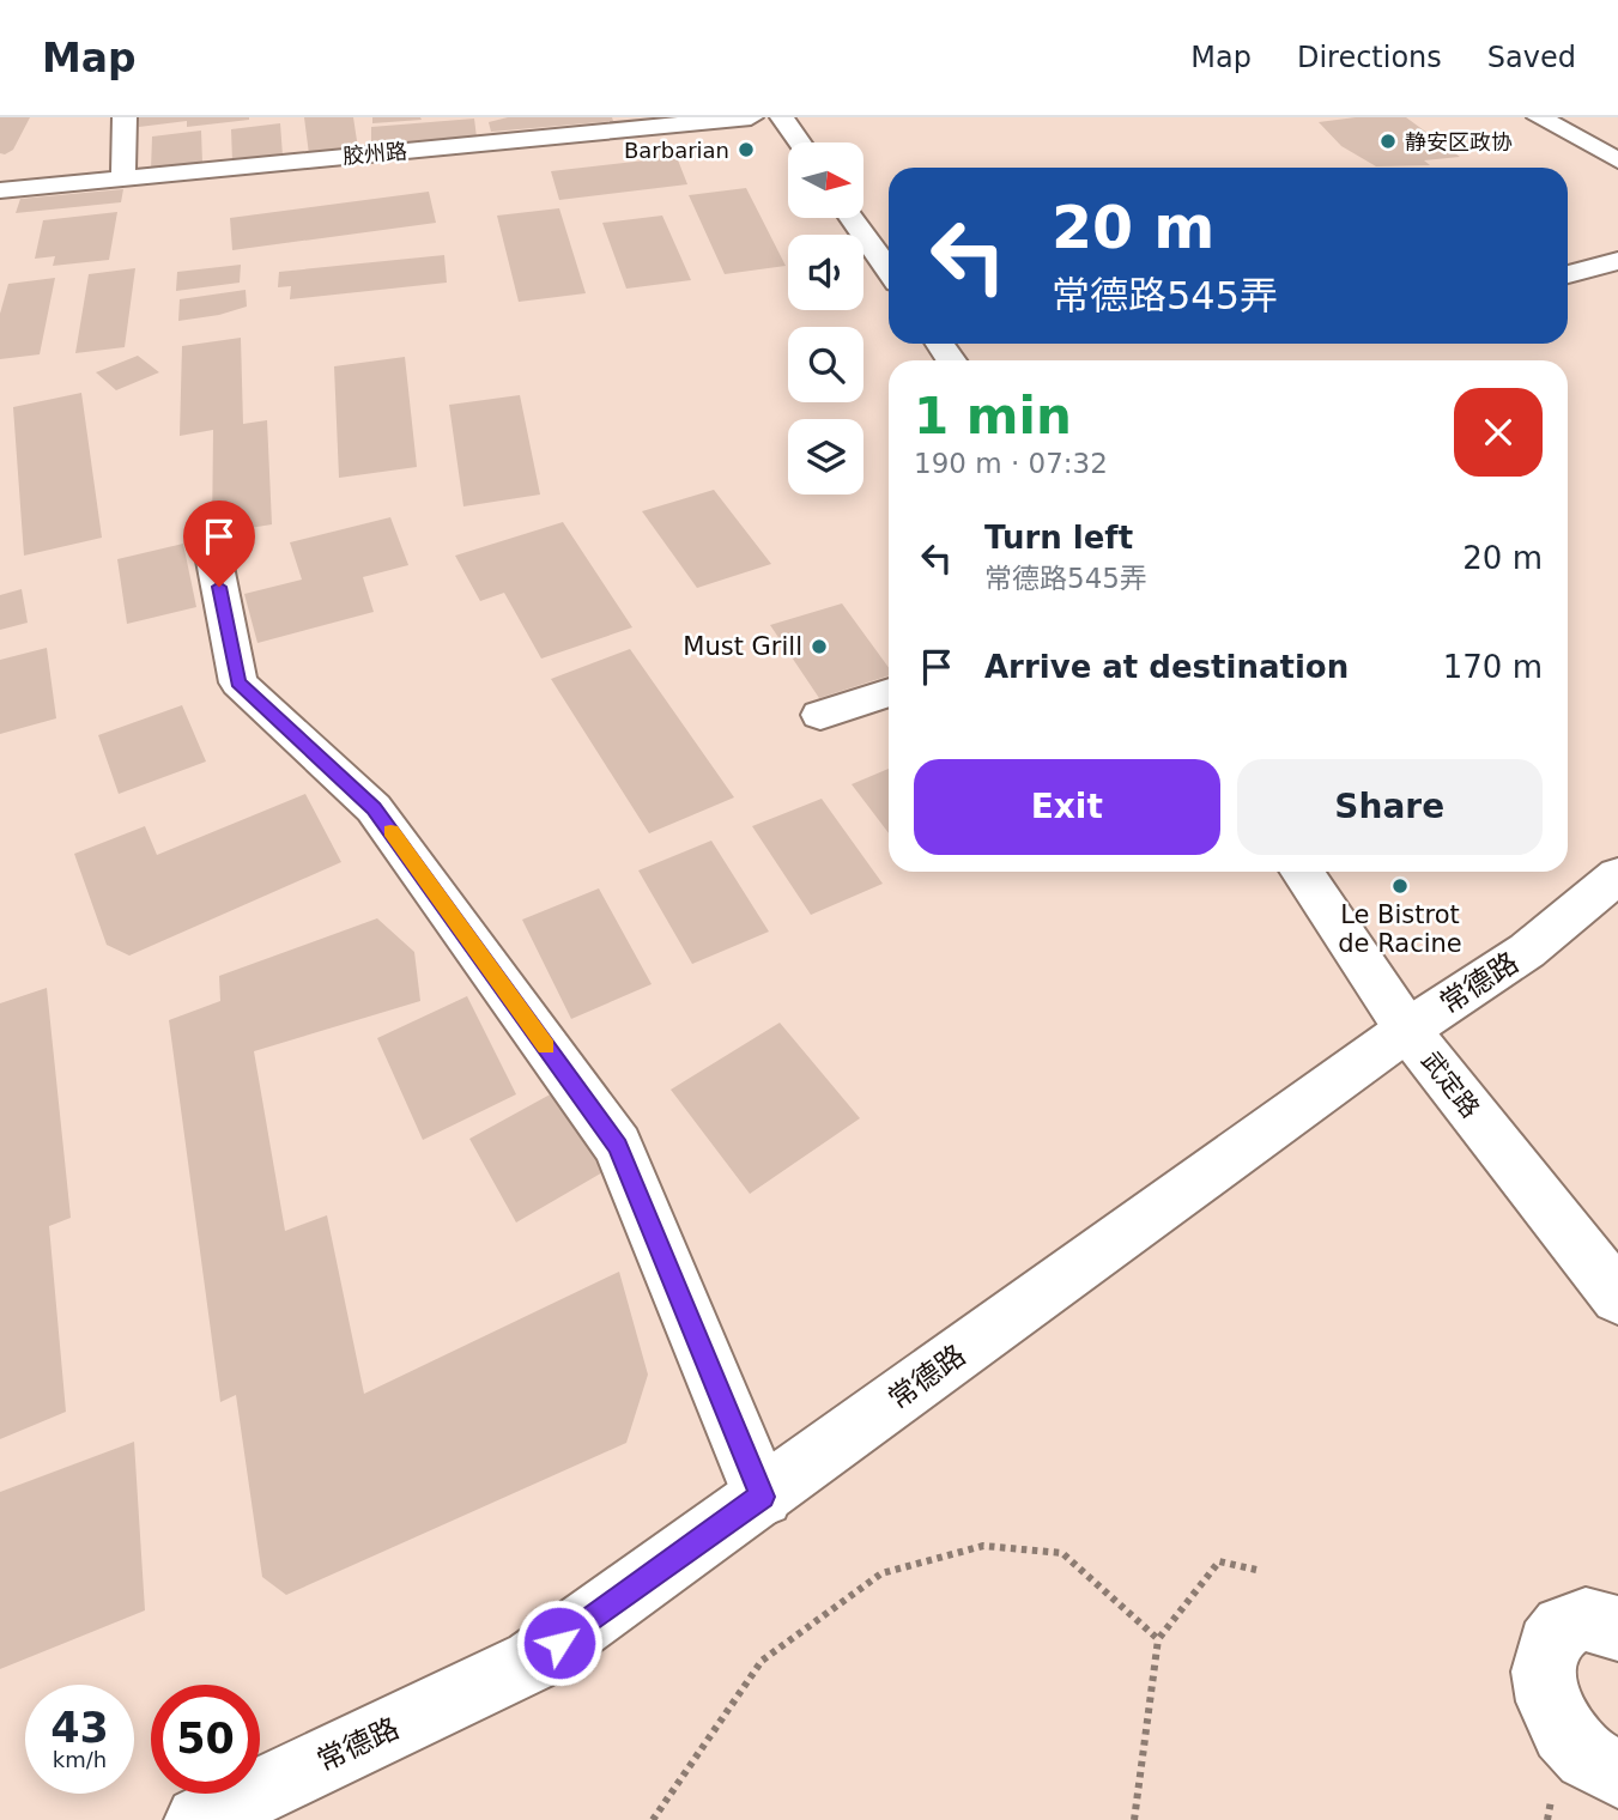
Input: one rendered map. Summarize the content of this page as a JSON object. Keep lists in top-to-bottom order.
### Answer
{
  "streets": {
    "street": ["胶州路", "常德路", "武定路"]
  },
  "crossings": [
    ["常德路", "武定路"]
  ],
  "places": [
    "静安区政协",
    "Barbarian",
    "Must Grill",
    "Le Bistrot de Racine"
  ],
  "north": "right",
  "page": {
    "header": "Map",
    "nav": ["Map", "Directions", "Saved"],
    "turn": ["20 m", "常德路545弄"],
    "heading": ["1 min", "190 m · 07:32"],
    "list": [
      {
        "name": "Turn left",
        "note": "常德路545弄",
        "value": "20 m"
      },
      {
        "name": "Arrive at destination",
        "value": "170 m"
      }
    ],
    "buttons": ["Exit", "Share"],
    "speed": "43 km/h",
    "limit": "50"
  }
}
